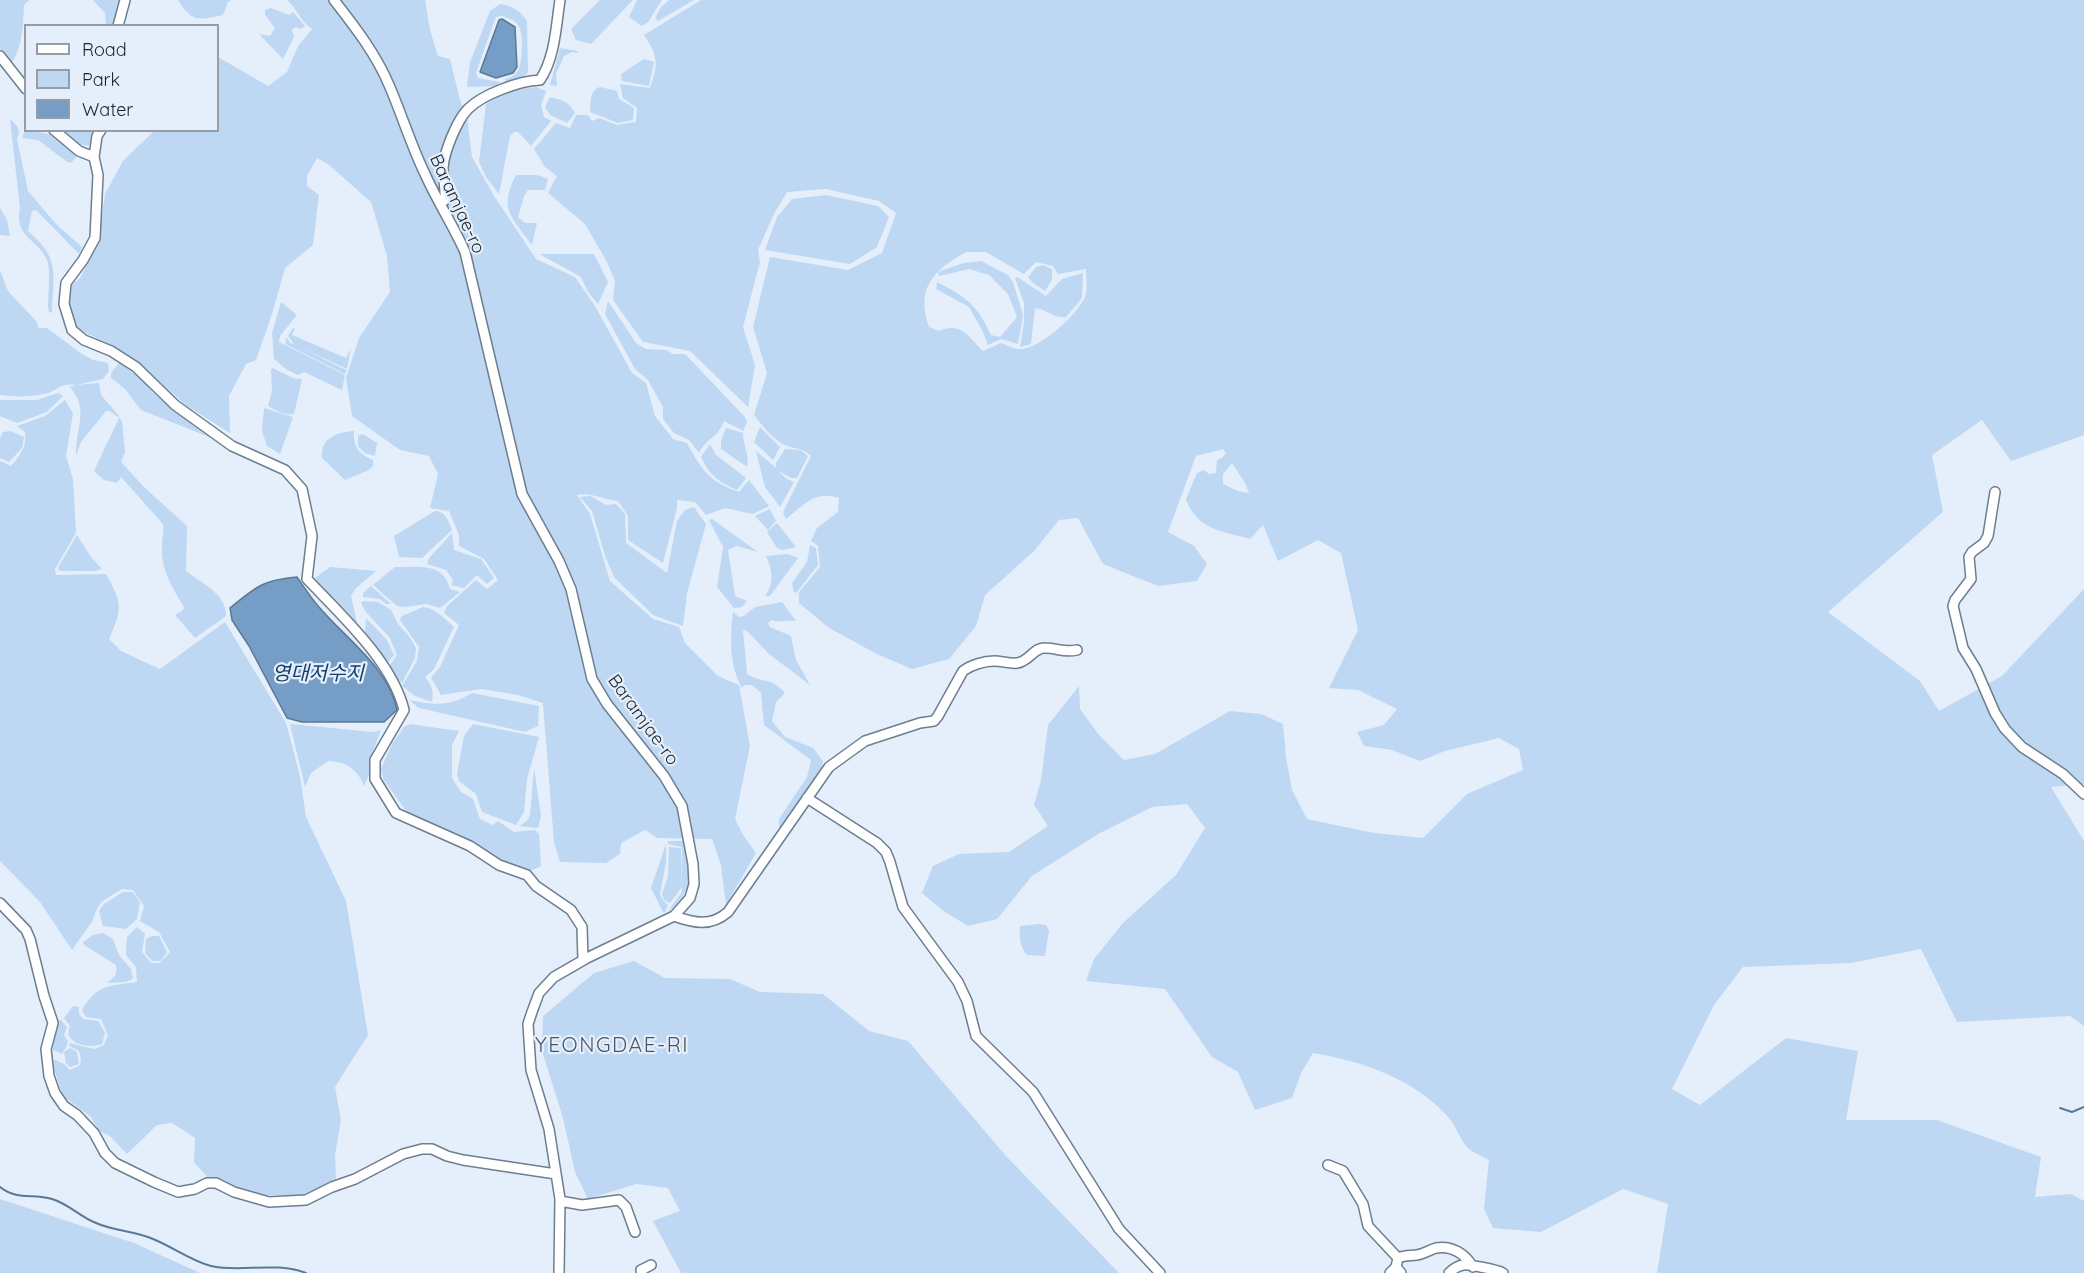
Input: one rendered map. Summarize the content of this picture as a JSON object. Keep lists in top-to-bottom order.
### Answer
{
  "streets": {
    "street": ["Baramjae-ro"]
  },
  "districts": ["YEONGDAE-RI"],
  "water": ["영대저수지"],
  "legend": ["Road", "Park", "Water"]
}
